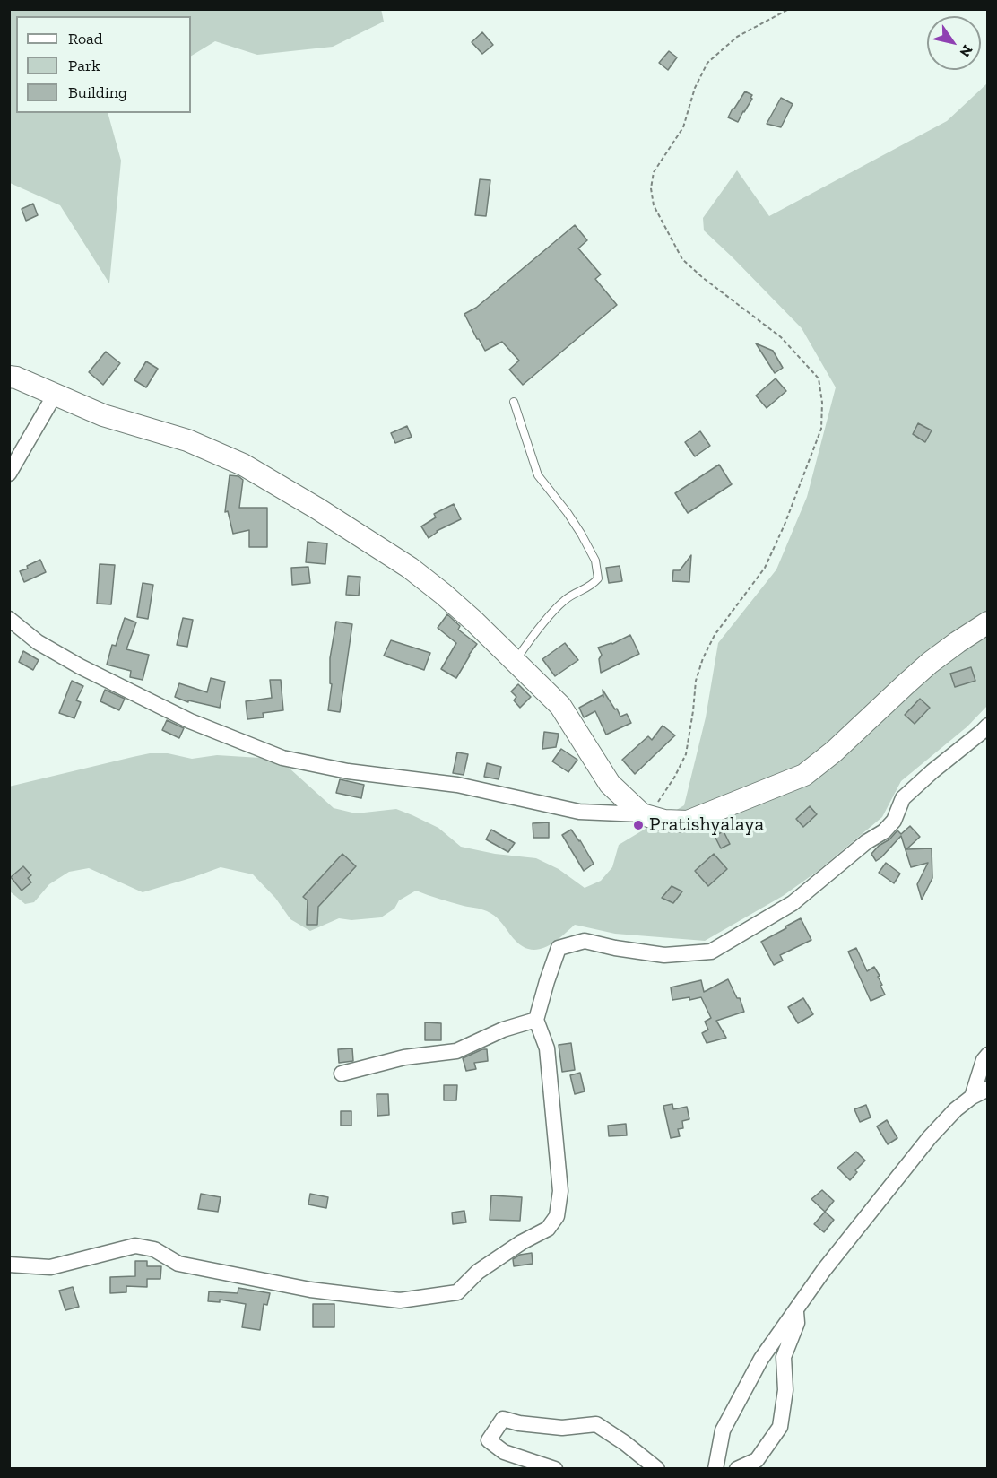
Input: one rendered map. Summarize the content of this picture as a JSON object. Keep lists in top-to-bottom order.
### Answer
{
  "places": ["Pratishyalaya"],
  "legend": ["Road", "Park", "Building"],
  "north": "bottom right"
}
